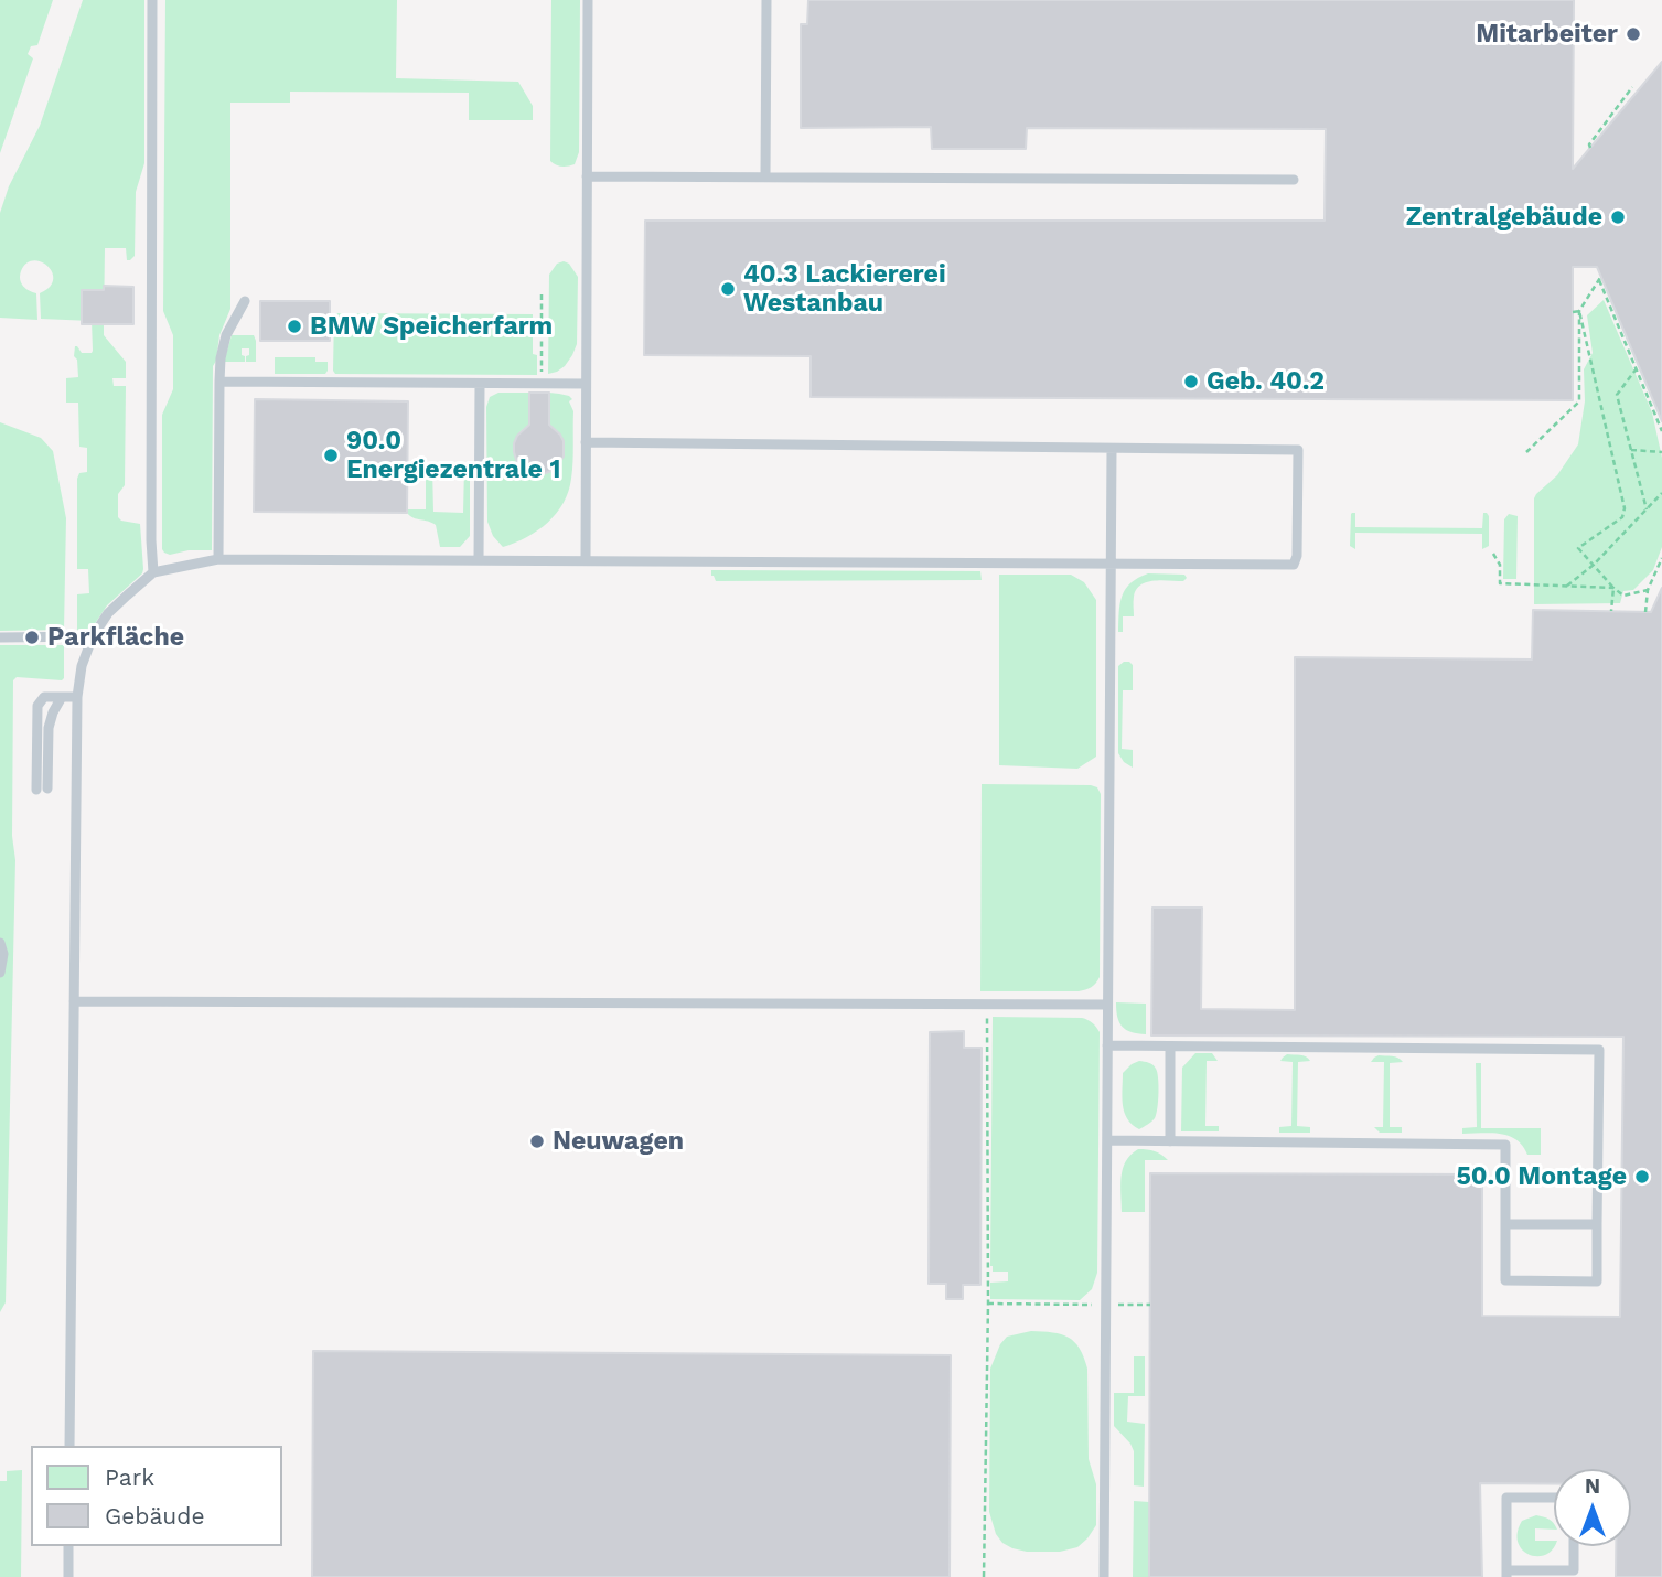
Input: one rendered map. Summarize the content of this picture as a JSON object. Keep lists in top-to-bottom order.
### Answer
{
  "places": [
    "Mitarbeiter",
    "Zentralgebäude",
    "40.3 Lackiererei Westanbau",
    "BMW Speicherfarm",
    "Geb. 40.2",
    "90.0 Energiezentrale 1",
    "Parkfläche",
    "Neuwagen",
    "50.0 Montage"
  ],
  "legend": ["Park", "Gebäude"],
  "north": "top"
}
